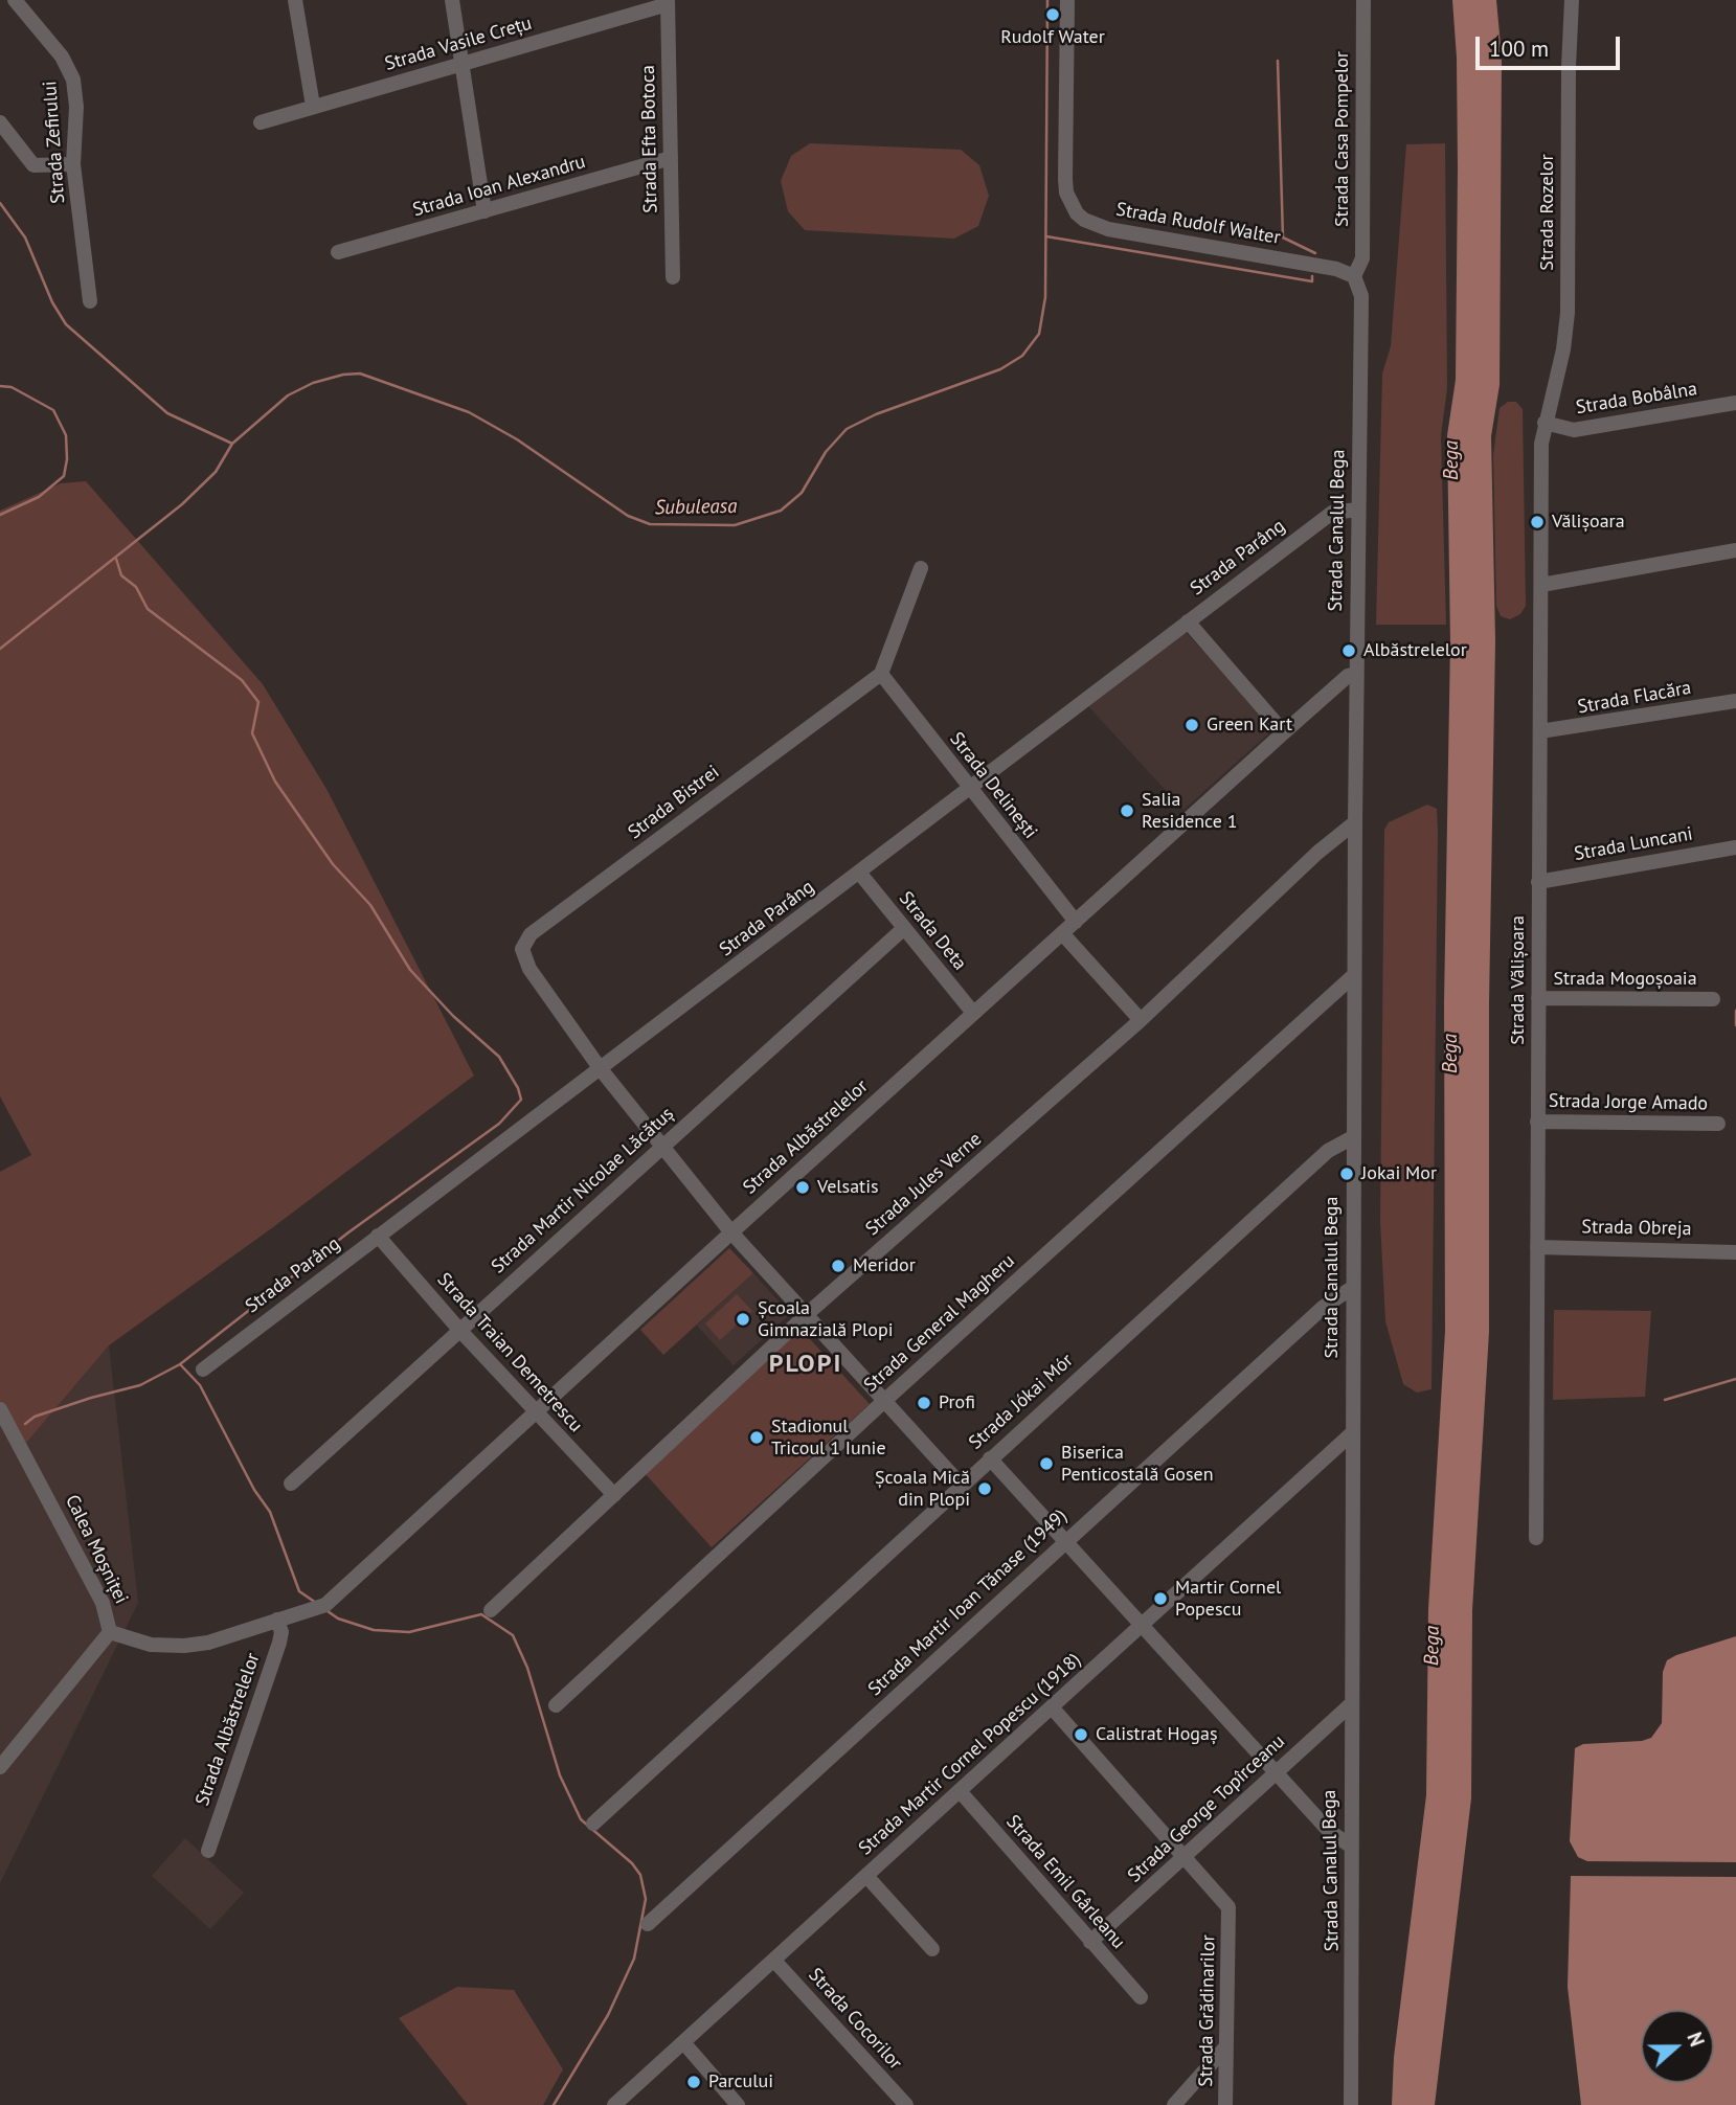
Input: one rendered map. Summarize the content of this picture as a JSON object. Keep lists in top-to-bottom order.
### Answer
{
  "streets": {
    "street": [
      "Strada Vasile Crețu",
      "Strada Efta Botoca",
      "Strada Casa Pompelor",
      "Strada Zefirului",
      "Strada Ioan Alexandru",
      "Strada Rozelor",
      "Strada Rudolf Walter",
      "Strada Bobâlna",
      "Strada Canalul Bega",
      "Strada Parâng",
      "Strada Flacăra",
      "Strada Delinești",
      "Strada Bistrei",
      "Strada Luncani",
      "Strada Deta",
      "Strada Mogoșoaia",
      "Strada Vălișoara",
      "Strada Jorge Amado",
      "Strada Albăstrelelor",
      "Strada Jules Verne",
      "Strada Martir Nicolae Lăcătuș",
      "Strada Obreja",
      "Strada General Magheru",
      "Strada Traian Demetrescu",
      "Strada Jókai Mór",
      "Calea Moșniței",
      "Strada Martir Ioan Tănase (1949)",
      "Strada Martir Cornel Popescu (1918)",
      "Strada George Topîrceanu",
      "Strada Emil Gârleanu",
      "Strada Grădinarilor",
      "Strada Cocorilor"
    ]
  },
  "crossings": [
    ["Strada Vasile Crețu", "Strada Efta Botoca"],
    ["Strada Efta Botoca", "Strada Ioan Alexandru"],
    ["Strada Casa Pompelor", "Strada Rudolf Walter"],
    ["Strada Casa Pompelor", "Strada Canalul Bega"],
    ["Strada Rozelor", "Strada Bobâlna"],
    ["Strada Rozelor", "Strada Vălișoara"],
    ["Strada Rudolf Walter", "Strada Canalul Bega"],
    ["Strada Bobâlna", "Strada Vălișoara"],
    ["Strada Canalul Bega", "Strada Parâng"],
    ["Strada Canalul Bega", "Strada Albăstrelelor"],
    ["Strada Canalul Bega", "Strada Jules Verne"],
    ["Strada Canalul Bega", "Strada General Magheru"],
    ["Strada Canalul Bega", "Strada Jókai Mór"],
    ["Strada Canalul Bega", "Strada Martir Ioan Tănase (1949)"],
    ["Strada Canalul Bega", "Strada Martir Cornel Popescu (1918)"],
    ["Strada Canalul Bega", "Strada George Topîrceanu"],
    ["Strada Parâng", "Strada Delinești"],
    ["Strada Parâng", "Strada Bistrei"],
    ["Strada Parâng", "Strada Deta"],
    ["Strada Parâng", "Strada Traian Demetrescu"],
    ["Strada Flacăra", "Strada Vălișoara"],
    ["Strada Delinești", "Strada Bistrei"],
    ["Strada Delinești", "Strada Albăstrelelor"],
    ["Strada Luncani", "Strada Vălișoara"],
    ["Strada Deta", "Strada Albăstrelelor"],
    ["Strada Deta", "Strada Martir Nicolae Lăcătuș"],
    ["Strada Mogoșoaia", "Strada Vălișoara"],
    ["Strada Vălișoara", "Strada Jorge Amado"],
    ["Strada Vălișoara", "Strada Obreja"],
    ["Strada Albăstrelelor", "Strada Traian Demetrescu"],
    ["Strada Albăstrelelor", "Calea Moșniței"],
    ["Strada Jules Verne", "Strada Traian Demetrescu"],
    ["Strada Martir Nicolae Lăcătuș", "Strada Traian Demetrescu"],
    ["Strada Martir Cornel Popescu (1918)", "Strada Emil Gârleanu"],
    ["Strada Martir Cornel Popescu (1918)", "Strada Cocorilor"],
    ["Strada George Topîrceanu", "Strada Emil Gârleanu"],
    ["Strada George Topîrceanu", "Strada Grădinarilor"]
  ],
  "districts": ["PLOPI"],
  "water": ["Bega", "Subuleasa"],
  "places": [
    "Rudolf Water",
    "Vălișoara",
    "Albăstrelelor",
    "Green Kart",
    "Salia Residence 1",
    "Jokai Mor",
    "Velsatis",
    "Meridor",
    "Școala Gimnazială Plopi",
    "Profi",
    "Stadionul Tricoul 1 Iunie",
    "Biserica Penticostală Gosen",
    "Școala Mică din Plopi",
    "Martir Cornel Popescu",
    "Calistrat Hogaș",
    "Parcului"
  ],
  "scale_bar": "100 m",
  "north": "right"
}
